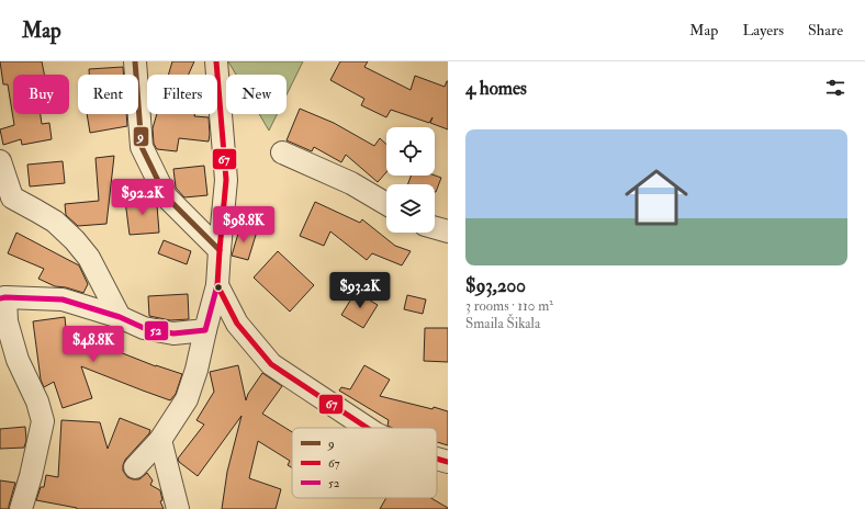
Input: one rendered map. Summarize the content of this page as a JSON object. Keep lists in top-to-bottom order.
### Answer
{
  "lines": ["transit line 9", "transit line 67", "transit line 52"],
  "legend": ["9", "67", "52"],
  "page": {
    "header": "Map",
    "nav": ["Map", "Layers", "Share"],
    "heading": "4 homes",
    "chip": [
      "Buy",
      "Rent",
      "Filters",
      "New"
    ],
    "list": [
      {
        "name": "$93,200",
        "note": "3 rooms · 110 m² · Smaila Šikala"
      }
    ],
    "price": [
      "$92.2K",
      "$98.8K",
      "$93.2K",
      "$48.8K"
    ]
  }
}
